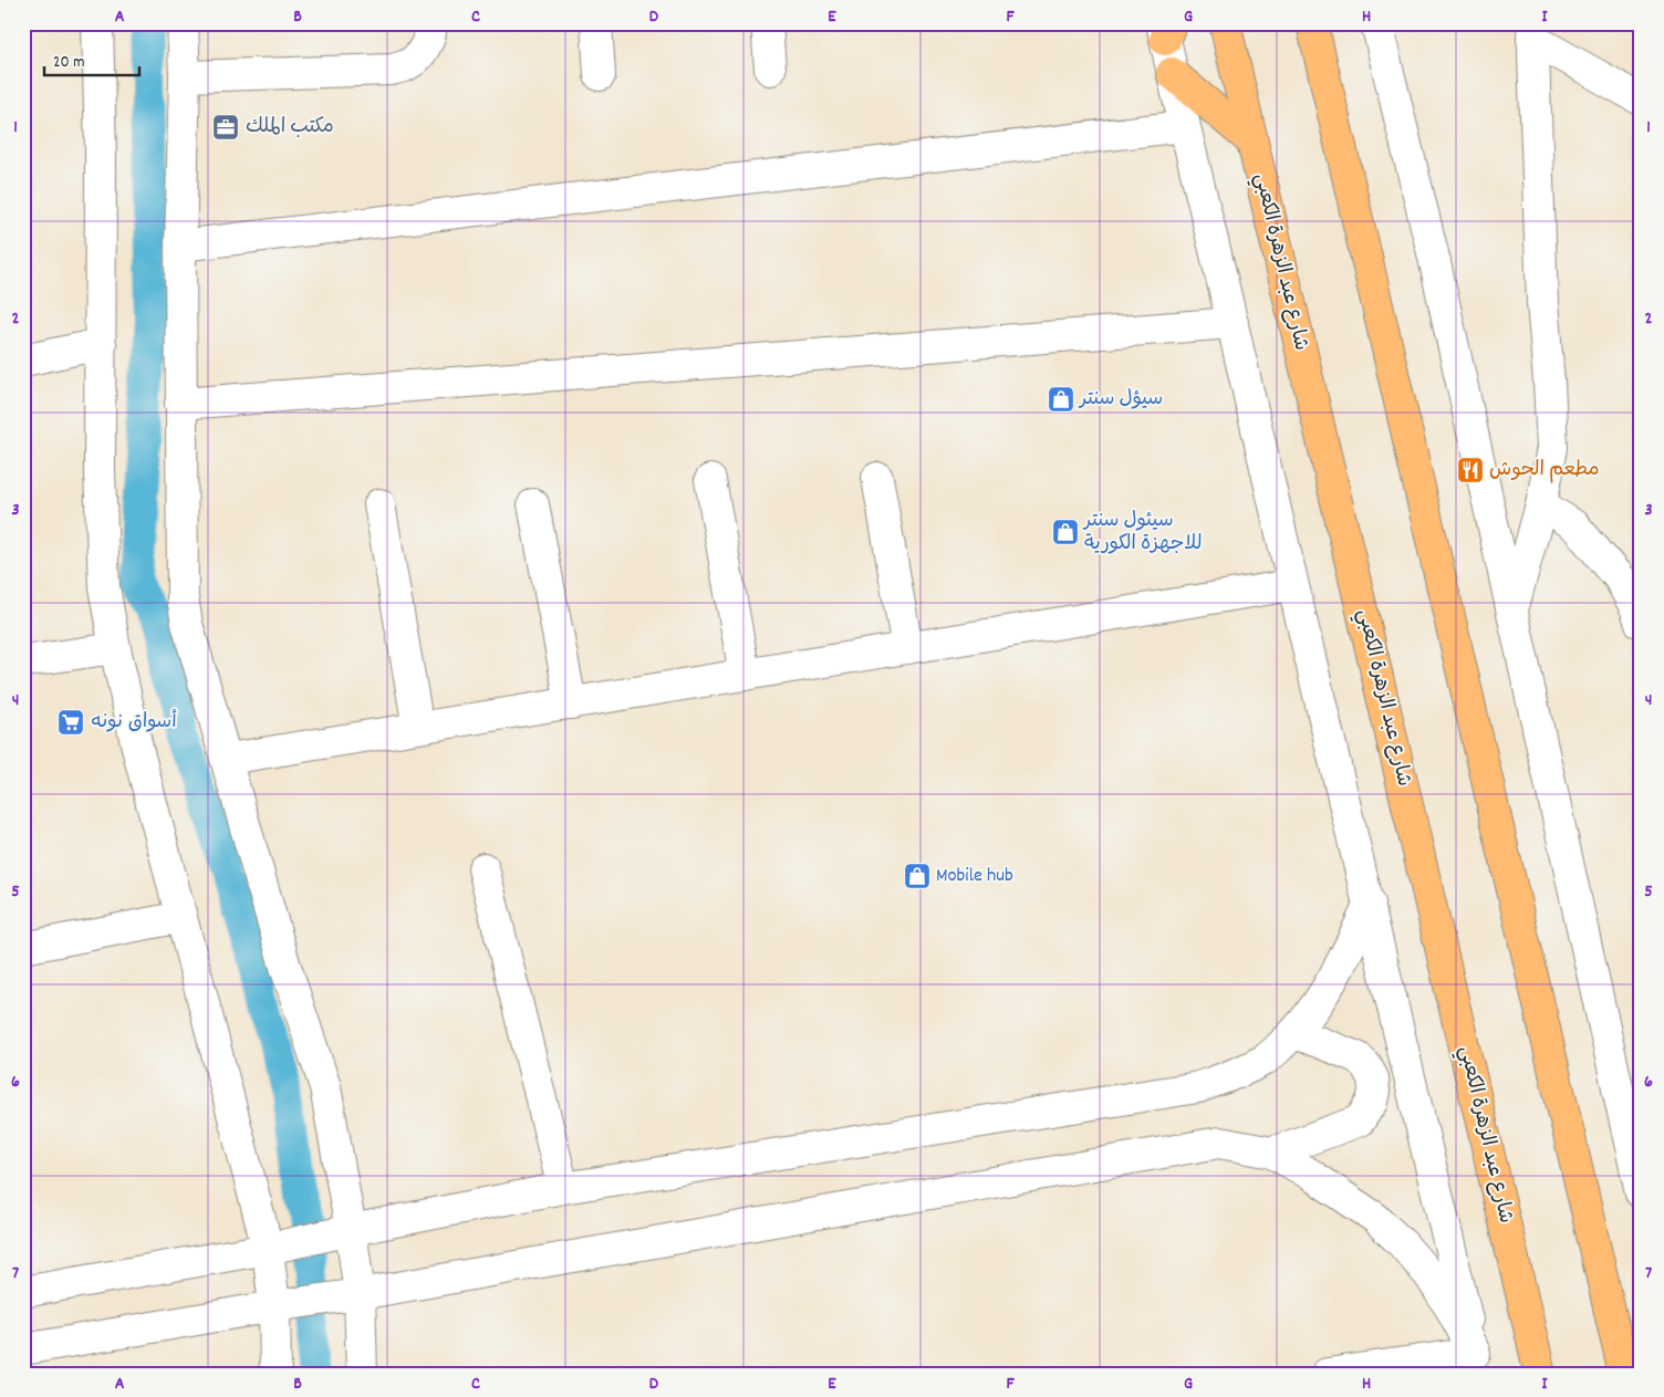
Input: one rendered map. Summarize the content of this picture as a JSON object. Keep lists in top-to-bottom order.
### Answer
{
  "streets": {
    "main road": ["شارع عبد الزهرة الكعبي"]
  },
  "places": {
    "office": ["مكتب الملك"],
    "shop": ["سيؤل سنتر", "سيئول سنتر للاجهزة الكورية", "Mobile hub"],
    "restaurant": ["مطعم الحوش"],
    "supermarket": ["أسواق نونه"]
  },
  "scale_bar": "20 m",
  "grid": {
    "columns": [
      "A",
      "B",
      "C",
      "D",
      "E",
      "F",
      "G",
      "H",
      "I"
    ],
    "rows": [
      "1",
      "2",
      "3",
      "4",
      "5",
      "6",
      "7"
    ]
  }
}
